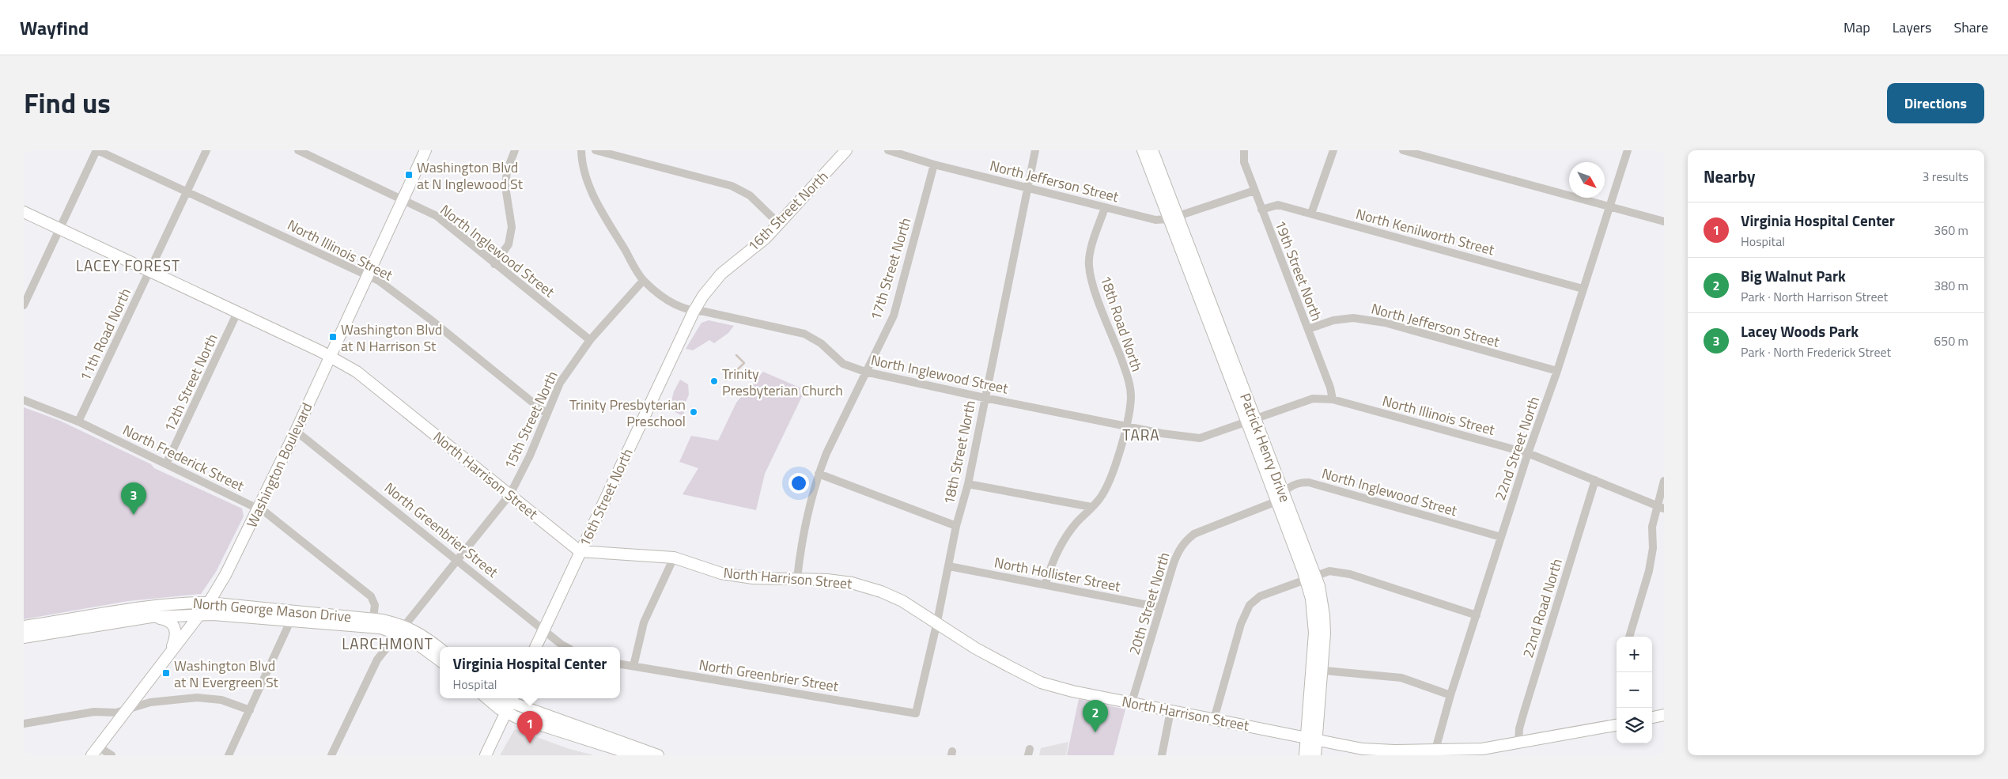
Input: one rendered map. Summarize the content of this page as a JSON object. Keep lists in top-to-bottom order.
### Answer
{
  "streets": {
    "street": [
      "North Jefferson Street",
      "16th Street North",
      "North Kenilworth Street",
      "North Illinois Street",
      "North Inglewood Street",
      "17th Street North",
      "19th Street North",
      "18th Road North",
      "11th Road North",
      "12th Street North",
      "15th Street North",
      "Patrick Henry Drive",
      "22nd Street North",
      "18th Street North",
      "North Frederick Street",
      "Washington Boulevard",
      "North Harrison Street",
      "North Greenbrier Street",
      "North Hollister Street",
      "20th Street North",
      "22nd Road North",
      "North George Mason Drive"
    ]
  },
  "crossings": [
    ["North Jefferson Street", "17th Street North"],
    ["North Jefferson Street", "19th Street North"],
    ["North Jefferson Street", "18th Road North"],
    ["North Jefferson Street", "Patrick Henry Drive"],
    ["North Jefferson Street", "22nd Street North"],
    ["North Jefferson Street", "18th Street North"],
    ["16th Street North", "North Inglewood Street"],
    ["16th Street North", "North Harrison Street"],
    ["16th Street North", "North Greenbrier Street"],
    ["North Kenilworth Street", "19th Street North"],
    ["North Kenilworth Street", "22nd Street North"],
    ["North Illinois Street", "North Inglewood Street"],
    ["North Illinois Street", "19th Street North"],
    ["North Illinois Street", "11th Road North"],
    ["North Illinois Street", "15th Street North"],
    ["North Illinois Street", "Patrick Henry Drive"],
    ["North Illinois Street", "22nd Street North"],
    ["North Illinois Street", "Washington Boulevard"],
    ["North Illinois Street", "22nd Road North"],
    ["North Inglewood Street", "17th Street North"],
    ["North Inglewood Street", "18th Road North"],
    ["North Inglewood Street", "15th Street North"],
    ["North Inglewood Street", "Patrick Henry Drive"],
    ["North Inglewood Street", "22nd Street North"],
    ["North Inglewood Street", "18th Street North"],
    ["North Inglewood Street", "Washington Boulevard"],
    ["North Inglewood Street", "20th Street North"],
    ["17th Street North", "North Harrison Street"],
    ["11th Road North", "North Frederick Street"],
    ["11th Road North", "North Harrison Street"],
    ["12th Street North", "North Frederick Street"],
    ["12th Street North", "North Harrison Street"],
    ["15th Street North", "North Harrison Street"],
    ["15th Street North", "North Greenbrier Street"],
    ["15th Street North", "North George Mason Drive"],
    ["Patrick Henry Drive", "North Harrison Street"],
    ["Patrick Henry Drive", "20th Street North"],
    ["22nd Street North", "North Harrison Street"],
    ["18th Street North", "North Harrison Street"],
    ["18th Street North", "North Greenbrier Street"],
    ["18th Street North", "North Hollister Street"],
    ["North Frederick Street", "Washington Boulevard"],
    ["North Frederick Street", "North George Mason Drive"],
    ["Washington Boulevard", "North Harrison Street"],
    ["Washington Boulevard", "North Greenbrier Street"],
    ["Washington Boulevard", "North George Mason Drive"],
    ["North Harrison Street", "20th Street North"],
    ["North Harrison Street", "22nd Road North"],
    ["North Hollister Street", "20th Street North"]
  ],
  "districts": ["LACEY FOREST", "TARA", "LARCHMONT"],
  "places": {
    "transit": ["Washington Blvd at N Inglewood St", "Washington Blvd at N Harrison St", "Washington Blvd at N Evergreen St"],
    "other": ["Trinity Presbyterian Church", "Trinity Presbyterian Preschool"]
  },
  "north": "bottom right",
  "page": {
    "header": "Wayfind",
    "nav": ["Map", "Layers", "Share"],
    "title": "Find us",
    "buttons": "Directions",
    "heading": ["Nearby", "3 results"],
    "list": [
      {
        "mark": "1",
        "name": "Virginia Hospital Center",
        "note": "Hospital",
        "value": "360 m"
      },
      {
        "mark": "2",
        "name": "Big Walnut Park",
        "note": "Park · North Harrison Street",
        "value": "380 m"
      },
      {
        "mark": "3",
        "name": "Lacey Woods Park",
        "note": "Park · North Frederick Street",
        "value": "650 m"
      }
    ],
    "pins": ["3", "2", "1"],
    "map_buttons": ["+", "−"],
    "popup": ["Virginia Hospital Center", "Hospital"]
  }
}
